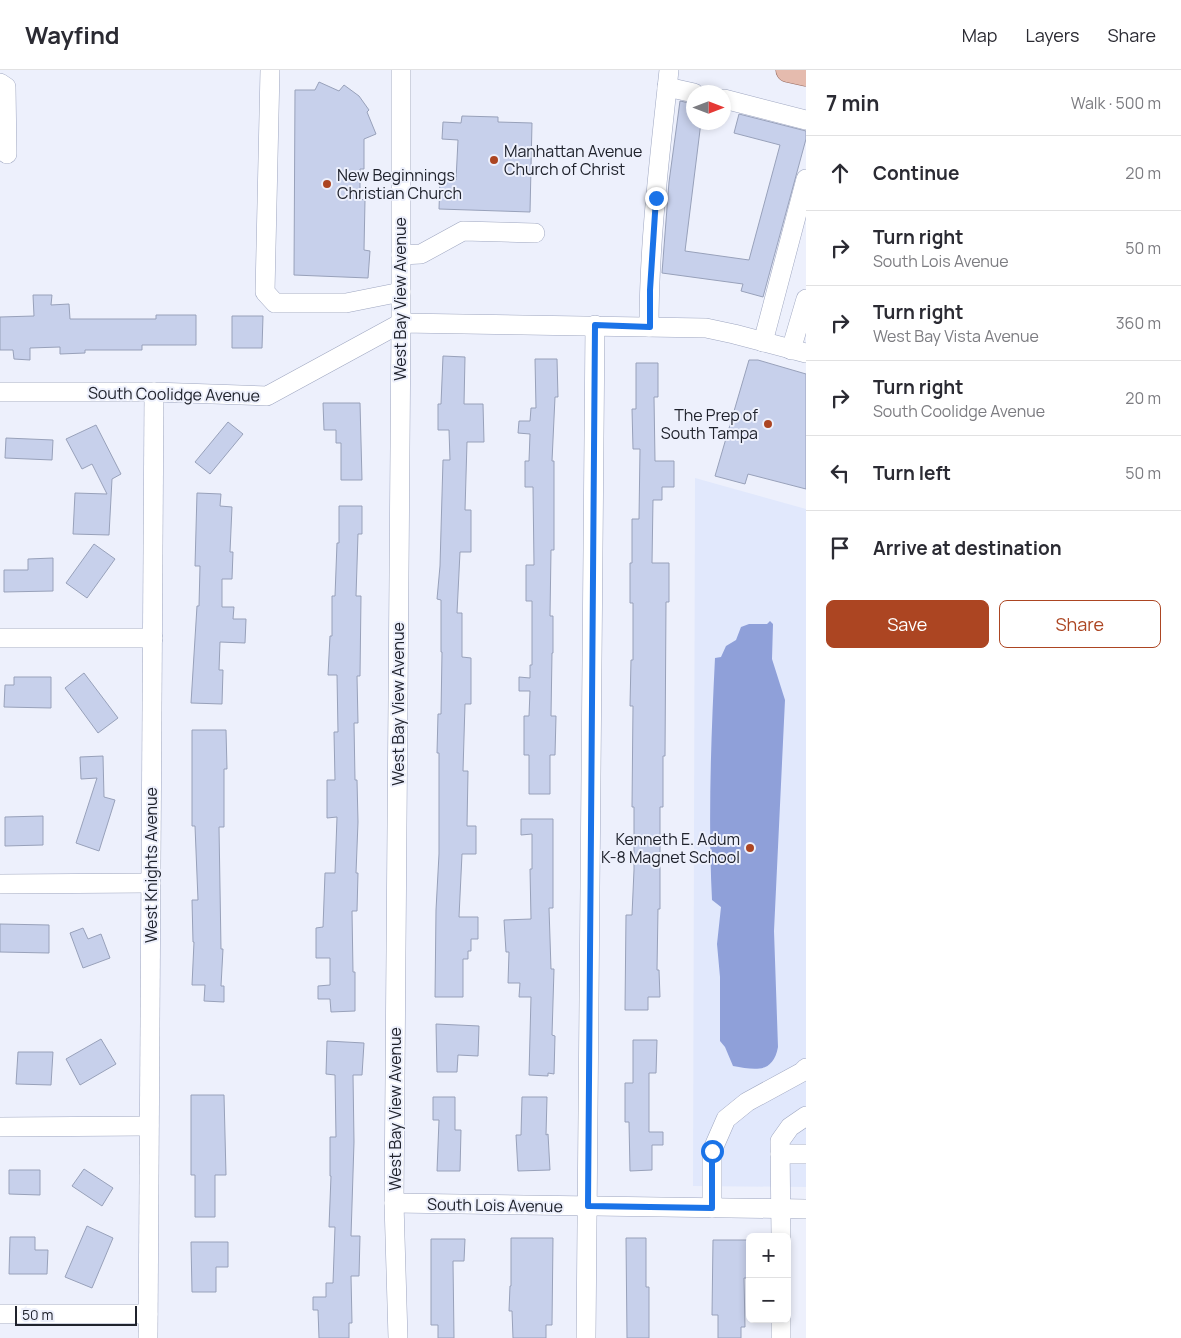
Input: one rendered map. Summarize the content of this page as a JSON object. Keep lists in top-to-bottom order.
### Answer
{
  "streets": {
    "street": [
      "West Bay View Avenue",
      "South Coolidge Avenue",
      "West Knights Avenue",
      "South Lois Avenue"
    ]
  },
  "crossings": [
    ["West Bay View Avenue", "South Coolidge Avenue"],
    ["West Bay View Avenue", "South Lois Avenue"],
    ["South Coolidge Avenue", "West Knights Avenue"]
  ],
  "places": [
    "Manhattan Avenue Church of Christ",
    "New Beginnings Christian Church",
    "The Prep of South Tampa",
    "Kenneth E. Adum K-8 Magnet School"
  ],
  "scale_bar": "50 m",
  "north": "right",
  "page": {
    "header": "Wayfind",
    "nav": ["Map", "Layers", "Share"],
    "heading": ["7 min", "Walk · 500 m"],
    "list": [
      ["Continue", "20 m"],
      ["Turn right", "South Lois Avenue", "50 m"],
      ["Turn right", "West Bay Vista Avenue", "360 m"],
      ["Turn right", "South Coolidge Avenue", "20 m"],
      ["Turn left", "50 m"],
      "Arrive at destination"
    ],
    "buttons": ["Save", "Share"],
    "map_buttons": ["+", "−"],
    "scale": "50 m"
  }
}
